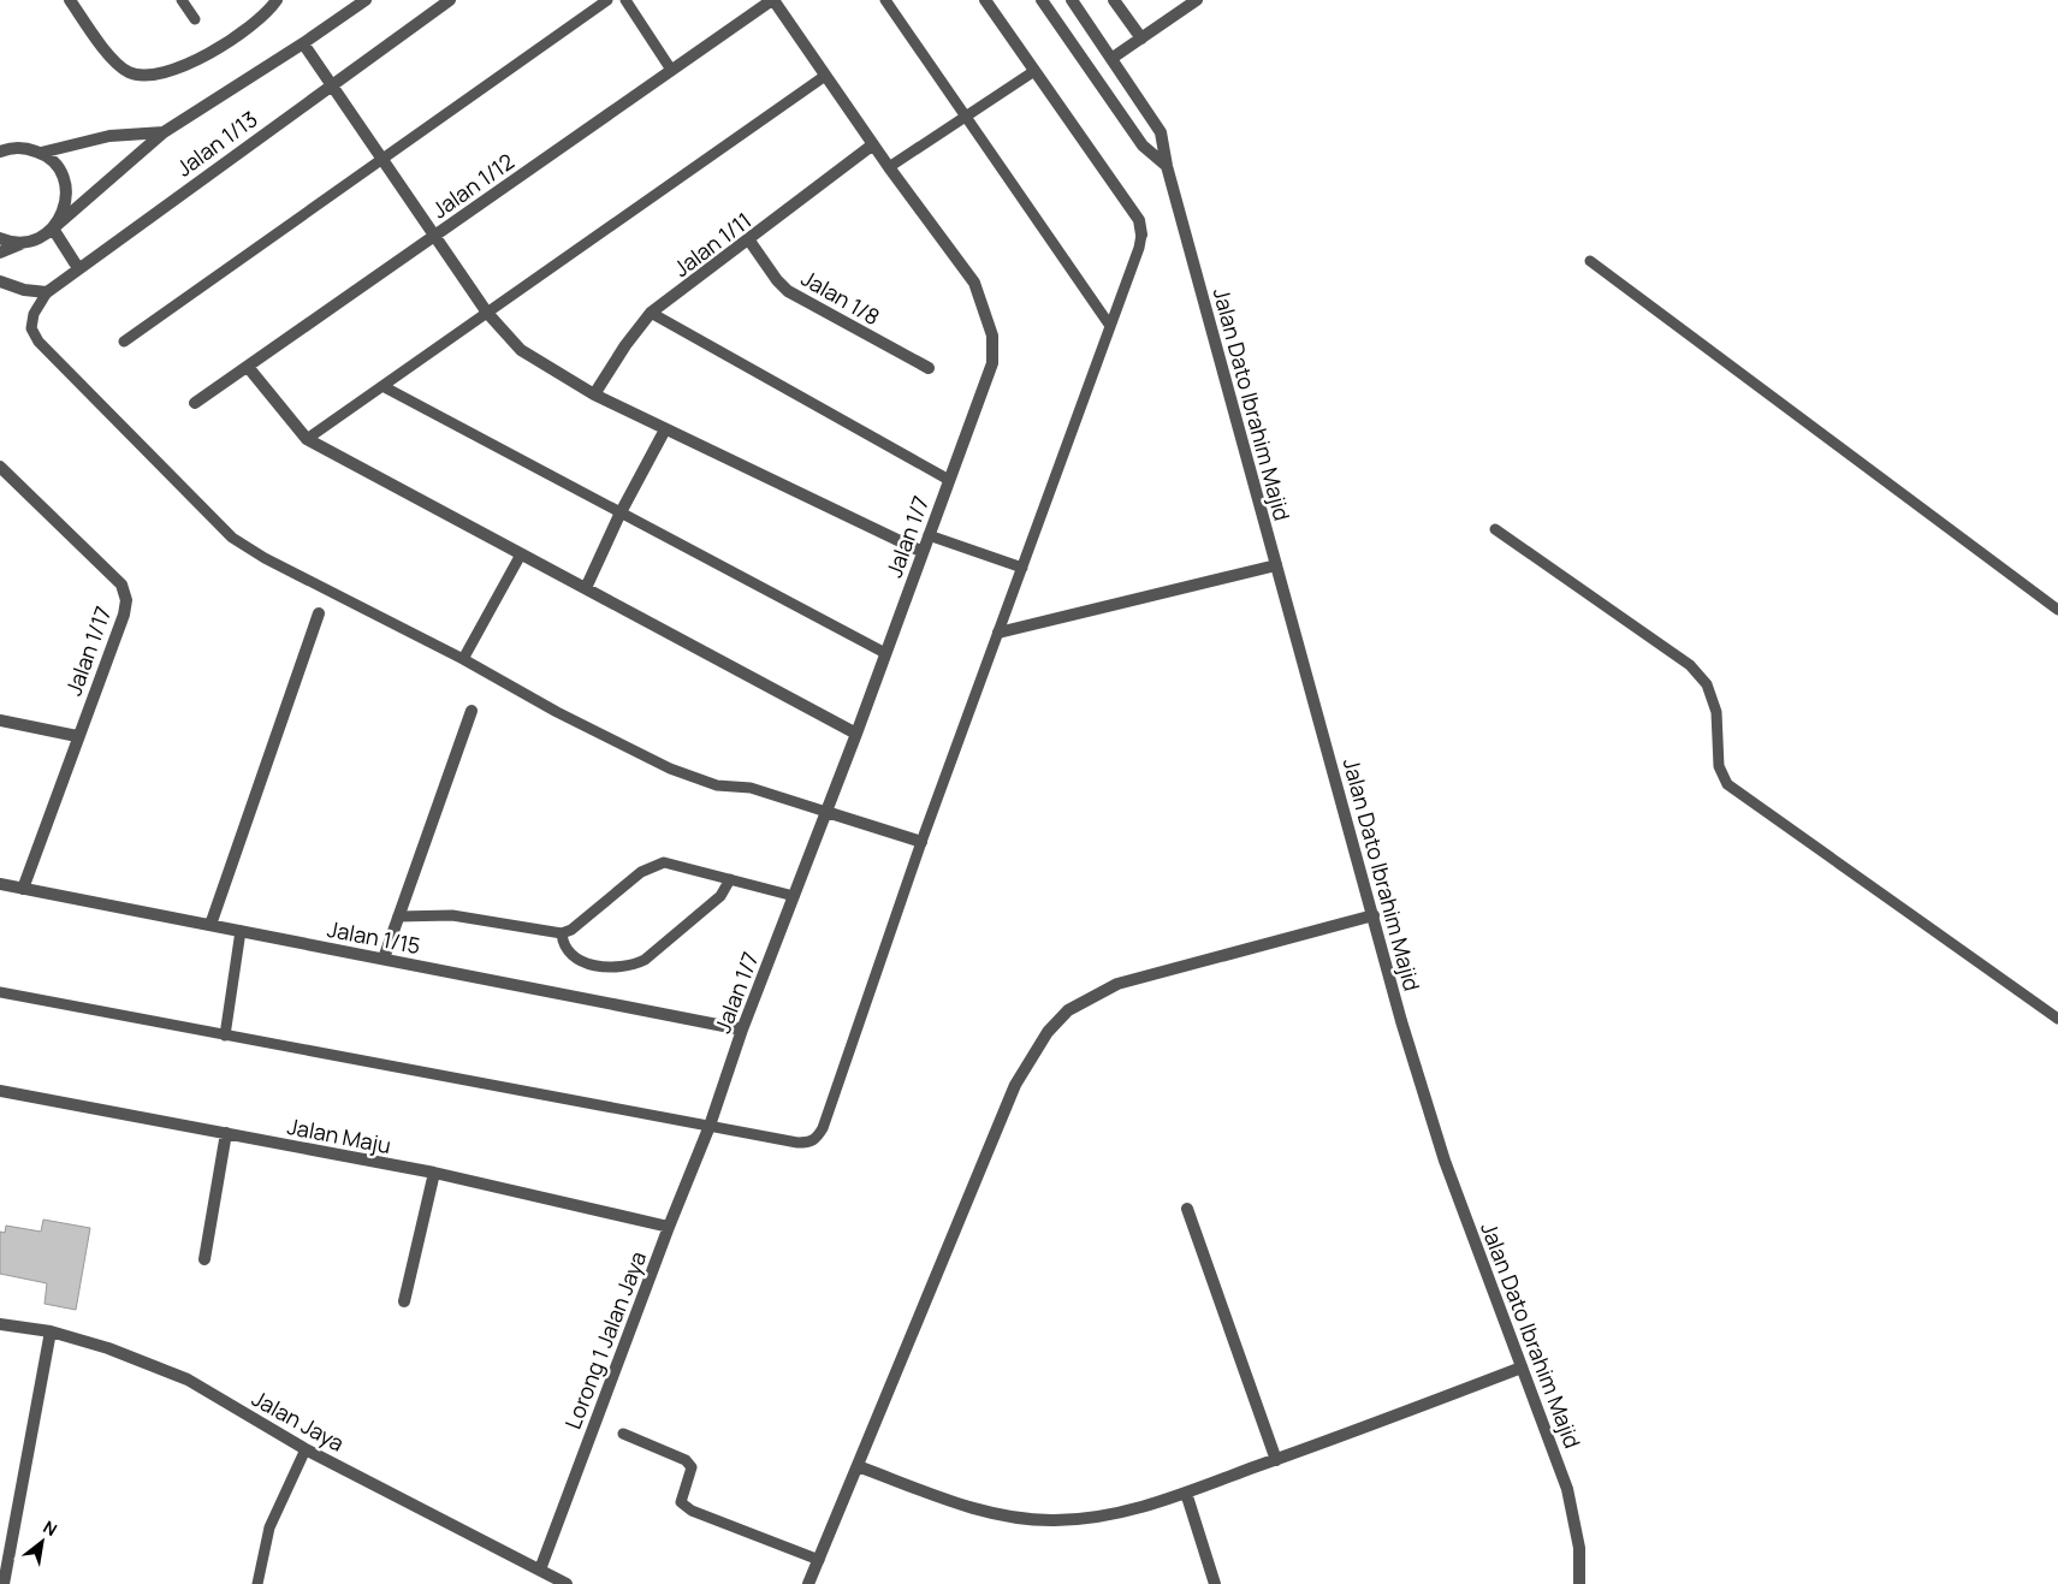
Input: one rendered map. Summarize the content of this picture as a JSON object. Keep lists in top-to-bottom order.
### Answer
{
  "streets": {
    "street": [
      "Jalan 1/13",
      "Jalan 1/12",
      "Jalan 1/11",
      "Jalan 1/8",
      "Jalan Dato Ibrahim Majid",
      "Jalan 1/7",
      "Jalan 1/17",
      "Jalan 1/15",
      "Jalan Maju",
      "Lorong 1 Jalan Jaya",
      "Jalan Jaya"
    ]
  },
  "crossings": [
    ["Jalan 1/12", "Jalan 1/7"],
    ["Jalan 1/11", "Jalan 1/8"],
    ["Jalan 1/11", "Jalan 1/7"],
    ["Jalan 1/7", "Jalan 1/15"],
    ["Jalan 1/7", "Lorong 1 Jalan Jaya"],
    ["Jalan 1/17", "Jalan 1/15"],
    ["Jalan Maju", "Lorong 1 Jalan Jaya"],
    ["Lorong 1 Jalan Jaya", "Jalan Jaya"]
  ],
  "north": "top right"
}
